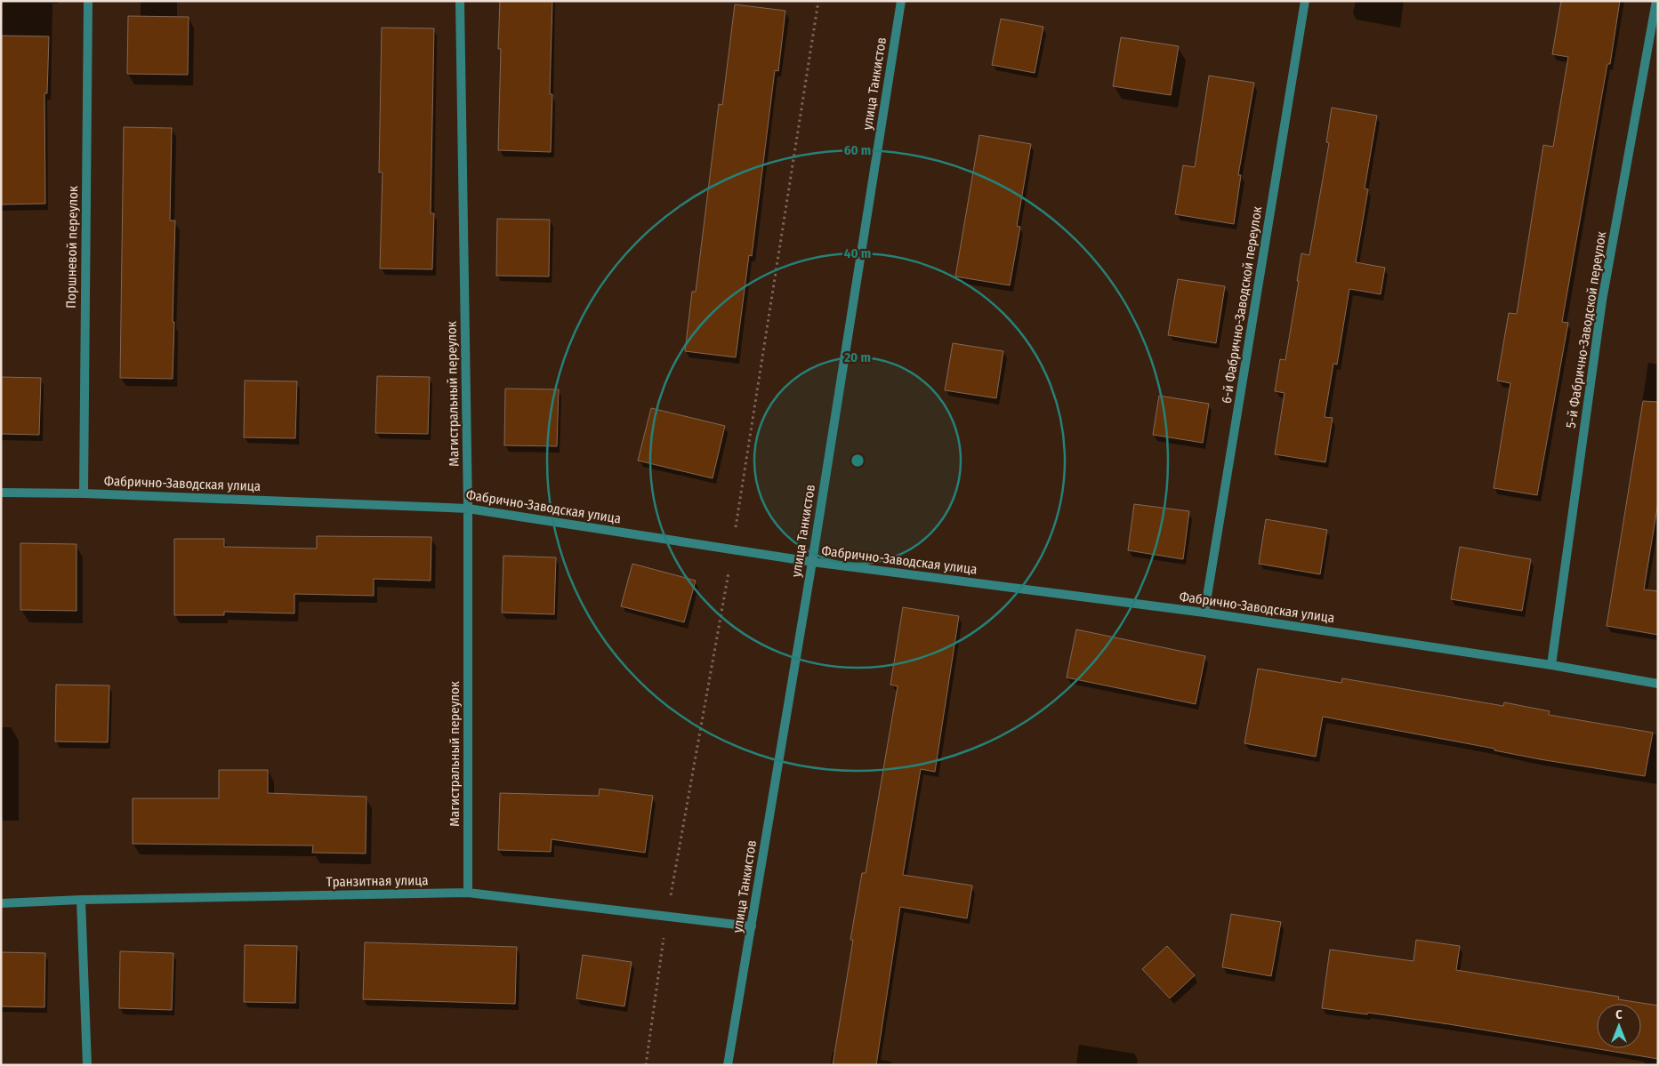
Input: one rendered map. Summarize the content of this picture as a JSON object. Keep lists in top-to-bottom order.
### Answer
{
  "streets": {
    "street": [
      "улица Танкистов",
      "Поршневой переулок",
      "6-й Фабрично-Заводской переулок",
      "5-й Фабрично-Заводской переулок",
      "Магистральный переулок",
      "Фабрично-Заводская улица",
      "Транзитная улица"
    ]
  },
  "crossings": [
    ["улица Танкистов", "Фабрично-Заводская улица"],
    ["улица Танкистов", "Транзитная улица"],
    ["Поршневой переулок", "Фабрично-Заводская улица"],
    ["6-й Фабрично-Заводской переулок", "Фабрично-Заводская улица"],
    ["5-й Фабрично-Заводской переулок", "Фабрично-Заводская улица"],
    ["Магистральный переулок", "Фабрично-Заводская улица"],
    ["Магистральный переулок", "Транзитная улица"]
  ],
  "north": "top",
  "rings": ["60 m", "40 m", "20 m"]
}
